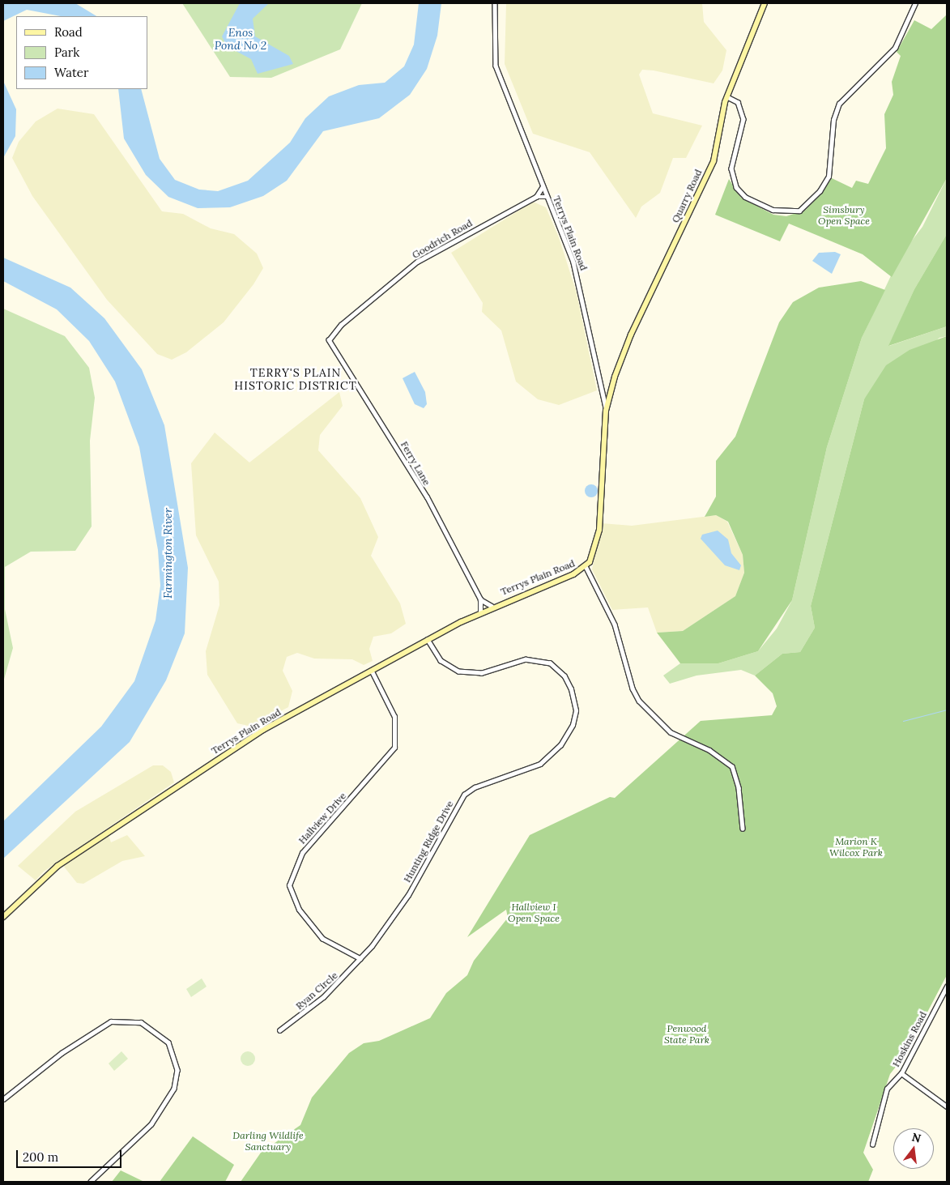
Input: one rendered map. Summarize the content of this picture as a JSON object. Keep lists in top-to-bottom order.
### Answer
{
  "streets": {
    "street": [
      "Quarry Road",
      "Terrys Plain Road",
      "Goodrich Road",
      "Ferry Lane",
      "Hallview Drive",
      "Hunting Ridge Drive",
      "Ryan Circle",
      "Hoskins Road"
    ]
  },
  "crossings": [
    ["Quarry Road", "Terrys Plain Road"],
    ["Terrys Plain Road", "Goodrich Road"],
    ["Terrys Plain Road", "Ferry Lane"],
    ["Terrys Plain Road", "Hallview Drive"],
    ["Terrys Plain Road", "Hunting Ridge Drive"],
    ["Goodrich Road", "Ferry Lane"],
    ["Hallview Drive", "Hunting Ridge Drive"],
    ["Hallview Drive", "Ryan Circle"],
    ["Hunting Ridge Drive", "Ryan Circle"]
  ],
  "districts": ["TERRY'S PLAIN HISTORIC DISTRICT"],
  "water": ["Enos Pond No 2", "Farmington River"],
  "parks": [
    "Simsbury Open Space",
    "Marion K Wilcox Park",
    "Hallview I Open Space",
    "Penwood State Park",
    "Darling Wildlife Sanctuary"
  ],
  "legend": ["Road", "Park", "Water"],
  "scale_bar": "200 m",
  "north": "top"
}
